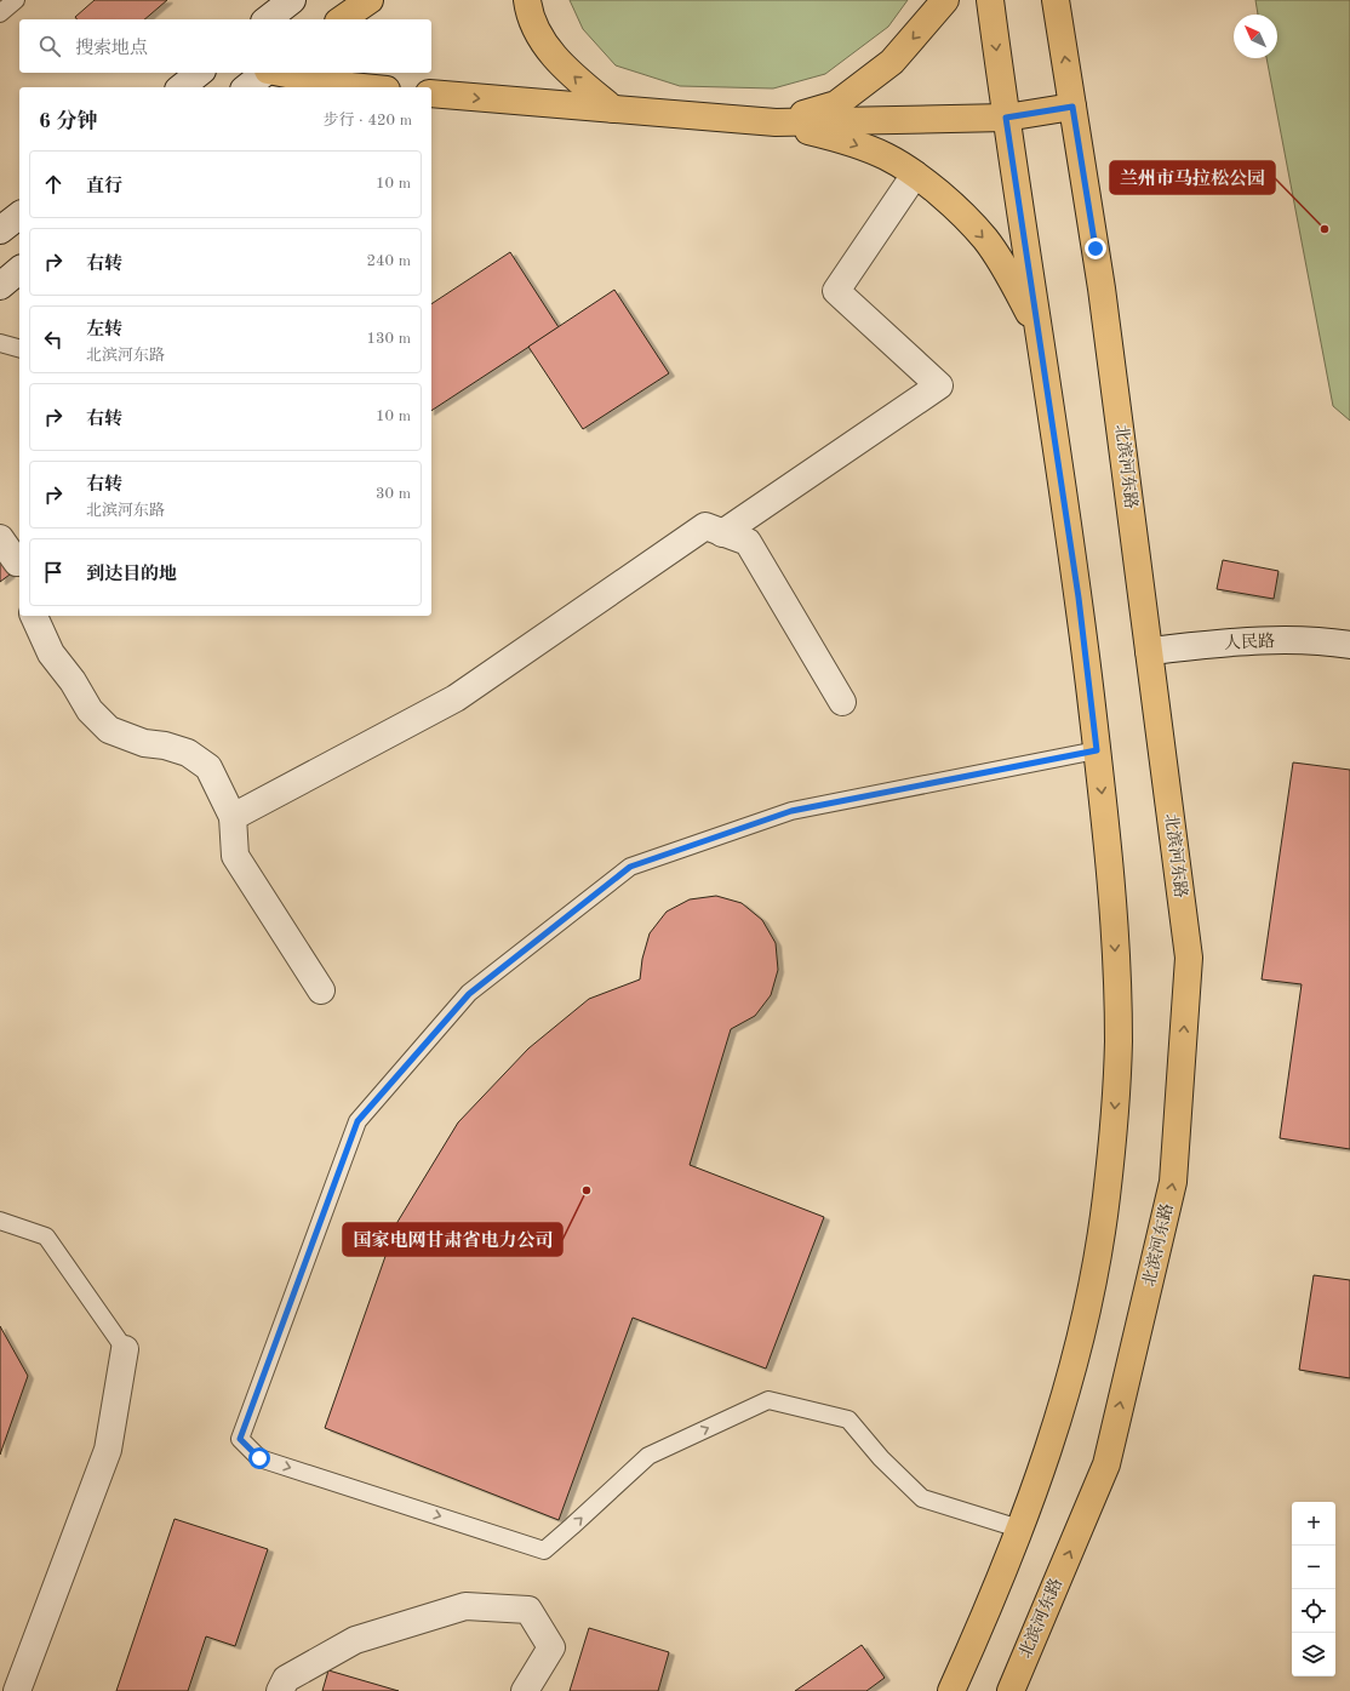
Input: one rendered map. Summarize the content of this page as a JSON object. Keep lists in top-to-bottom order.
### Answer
{
  "streets": {
    "main road": ["北滨河东路"],
    "street": ["人民路"]
  },
  "crossings": [
    ["北滨河东路", "人民路"]
  ],
  "places": ["兰州市马拉松公园", "国家电网甘肃省电力公司"],
  "north": "top left",
  "page": {
    "search": "搜索地点",
    "heading": ["6 分钟", "步行 · 420 m"],
    "list": [
      ["直行", "10 m"],
      ["右转", "240 m"],
      ["左转", "北滨河东路", "130 m"],
      ["右转", "10 m"],
      ["右转", "北滨河东路", "30 m"],
      "到达目的地"
    ],
    "map_buttons": ["+", "−"]
  }
}
